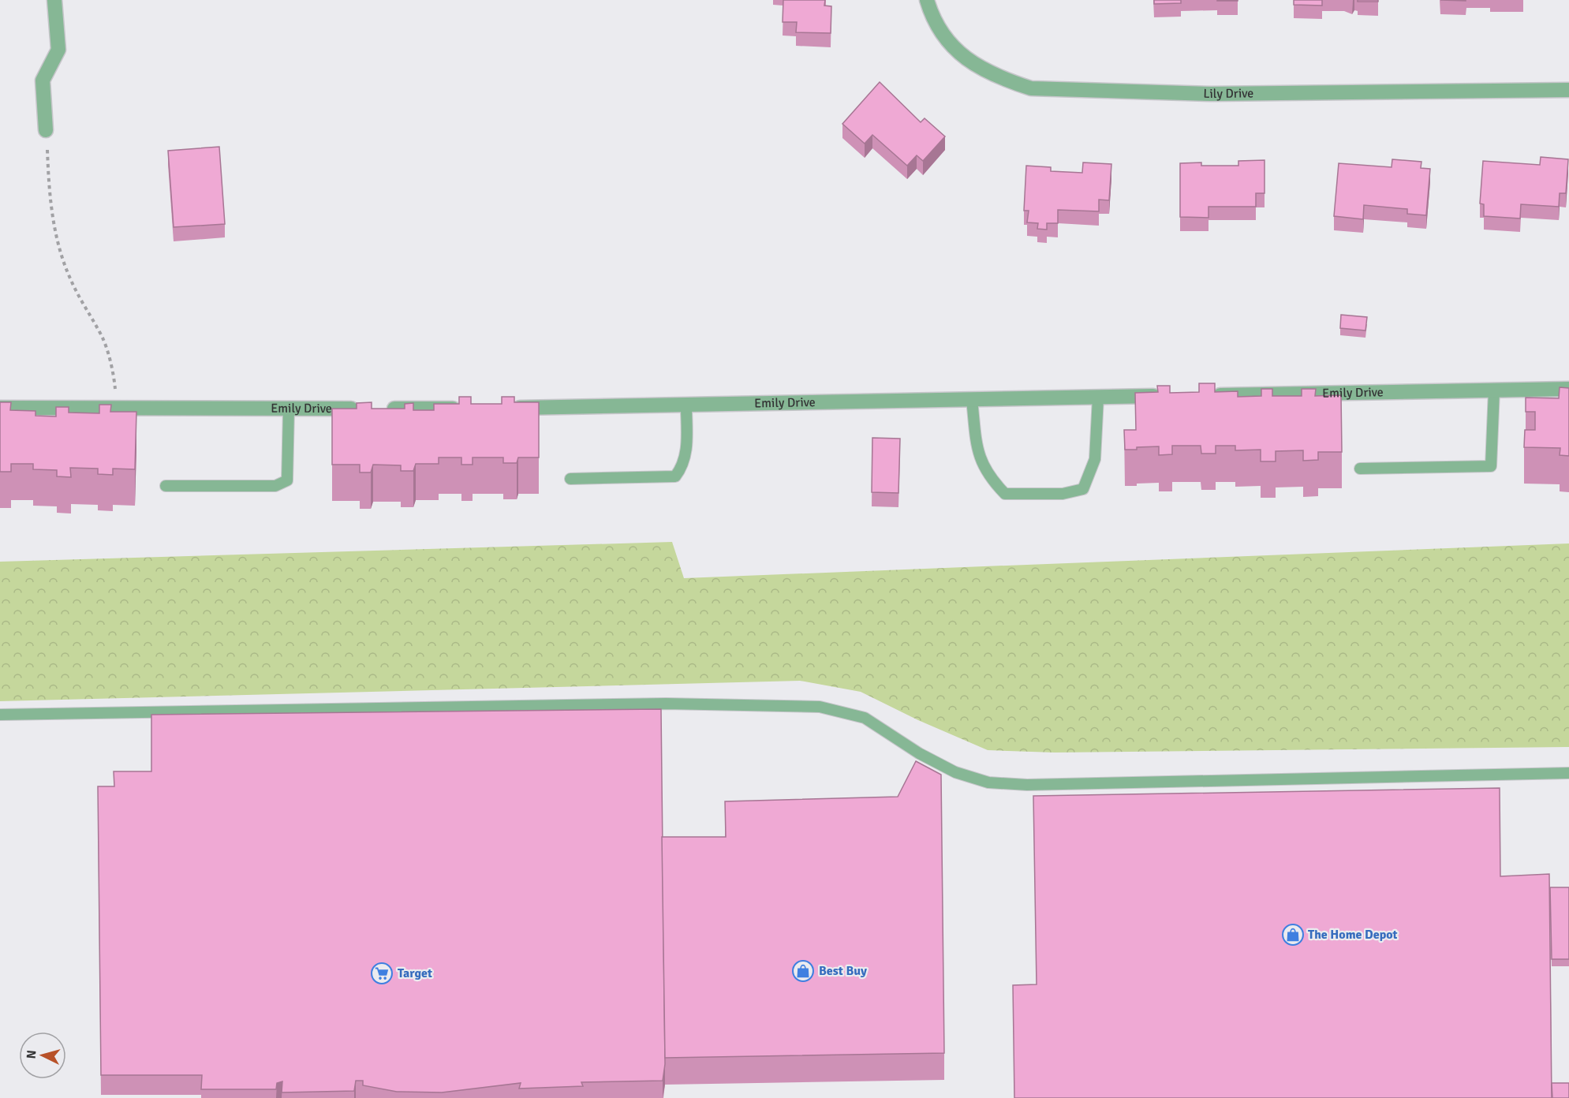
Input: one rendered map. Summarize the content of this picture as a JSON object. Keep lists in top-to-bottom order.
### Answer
{
  "streets": {
    "street": ["Lily Drive", "Emily Drive"]
  },
  "places": {
    "shop": ["The Home Depot", "Best Buy"],
    "supermarket": ["Target"]
  },
  "north": "left"
}
